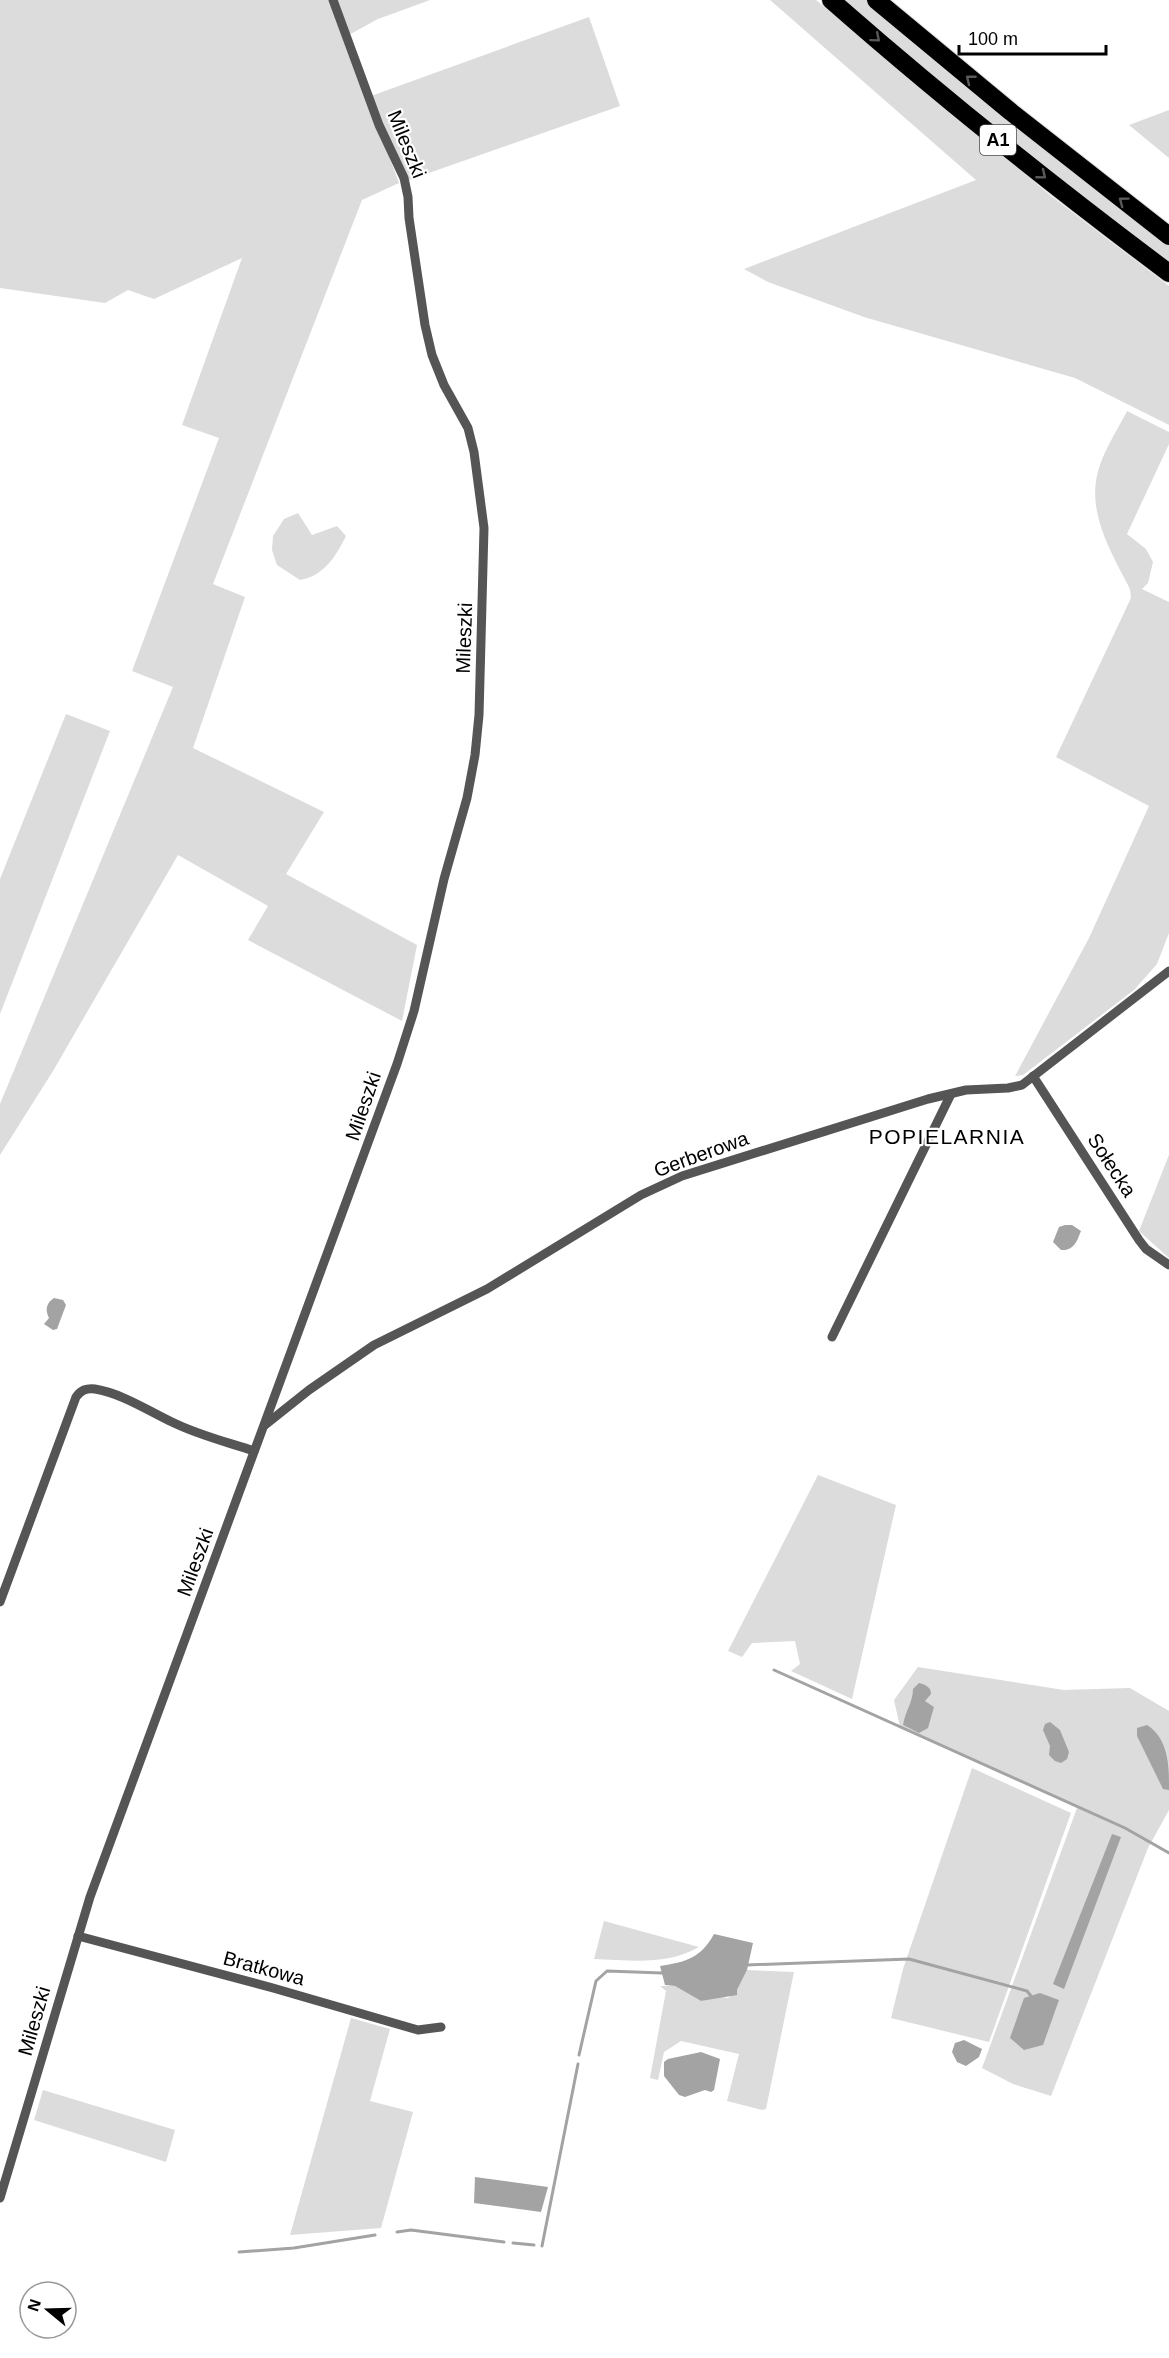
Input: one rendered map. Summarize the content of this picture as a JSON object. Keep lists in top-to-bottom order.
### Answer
{
  "streets": {
    "highway": ["A1"],
    "street": [
      "Mileszki",
      "Gerberowa",
      "Sołecka",
      "Bratkowa"
    ]
  },
  "crossings": [
    ["Mileszki", "Gerberowa"],
    ["Mileszki", "Bratkowa"],
    ["Gerberowa", "Sołecka"]
  ],
  "districts": ["POPIELARNIA"],
  "scale_bar": "100 m",
  "north": "left"
}
